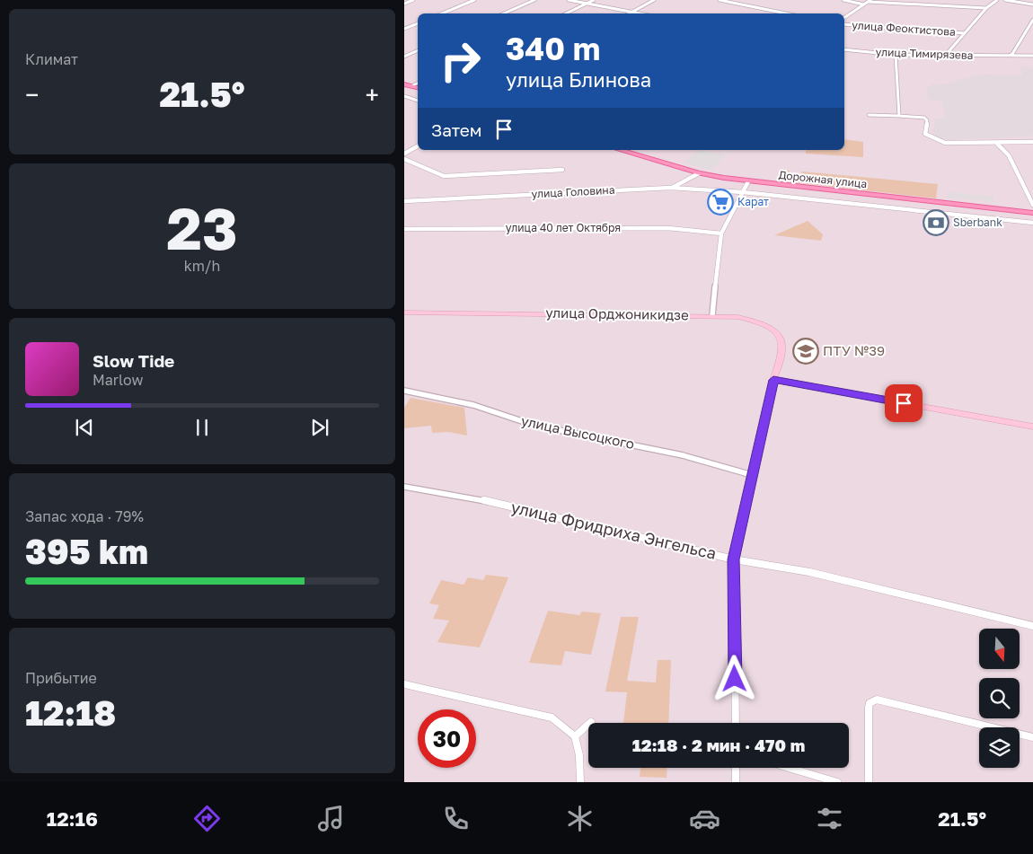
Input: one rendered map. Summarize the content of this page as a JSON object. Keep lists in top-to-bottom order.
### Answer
{
  "streets": {
    "main road": ["Дорожная улица", "улица Орджоникидзе"],
    "street": [
      "улица Феоктистова",
      "улица Тимирязева",
      "улица Головина",
      "улица 40 лет Октября",
      "улица Высоцкого",
      "улица Фридриха Энгельса"
    ]
  },
  "places": {
    "supermarket": ["Карат"],
    "bank": ["Sberbank"],
    "school or university": ["ПТУ №39"]
  },
  "north": "bottom",
  "page": {
    "tile": [
      "Климат",
      ["23", "km/h"],
      ["Запас хода · 79%", "395 km"],
      ["Прибытие", "12:18"]
    ],
    "turn": ["340 m", "улица Блинова"],
    "heat": ["−", "21.5°", "+"],
    "then": "Затем",
    "song": ["Slow Tide", "Marlow"],
    "limit": "30",
    "trip": "12:18 · 2 мин · 470 m",
    "tabs": ["12:16", "21.5°"]
  }
}
